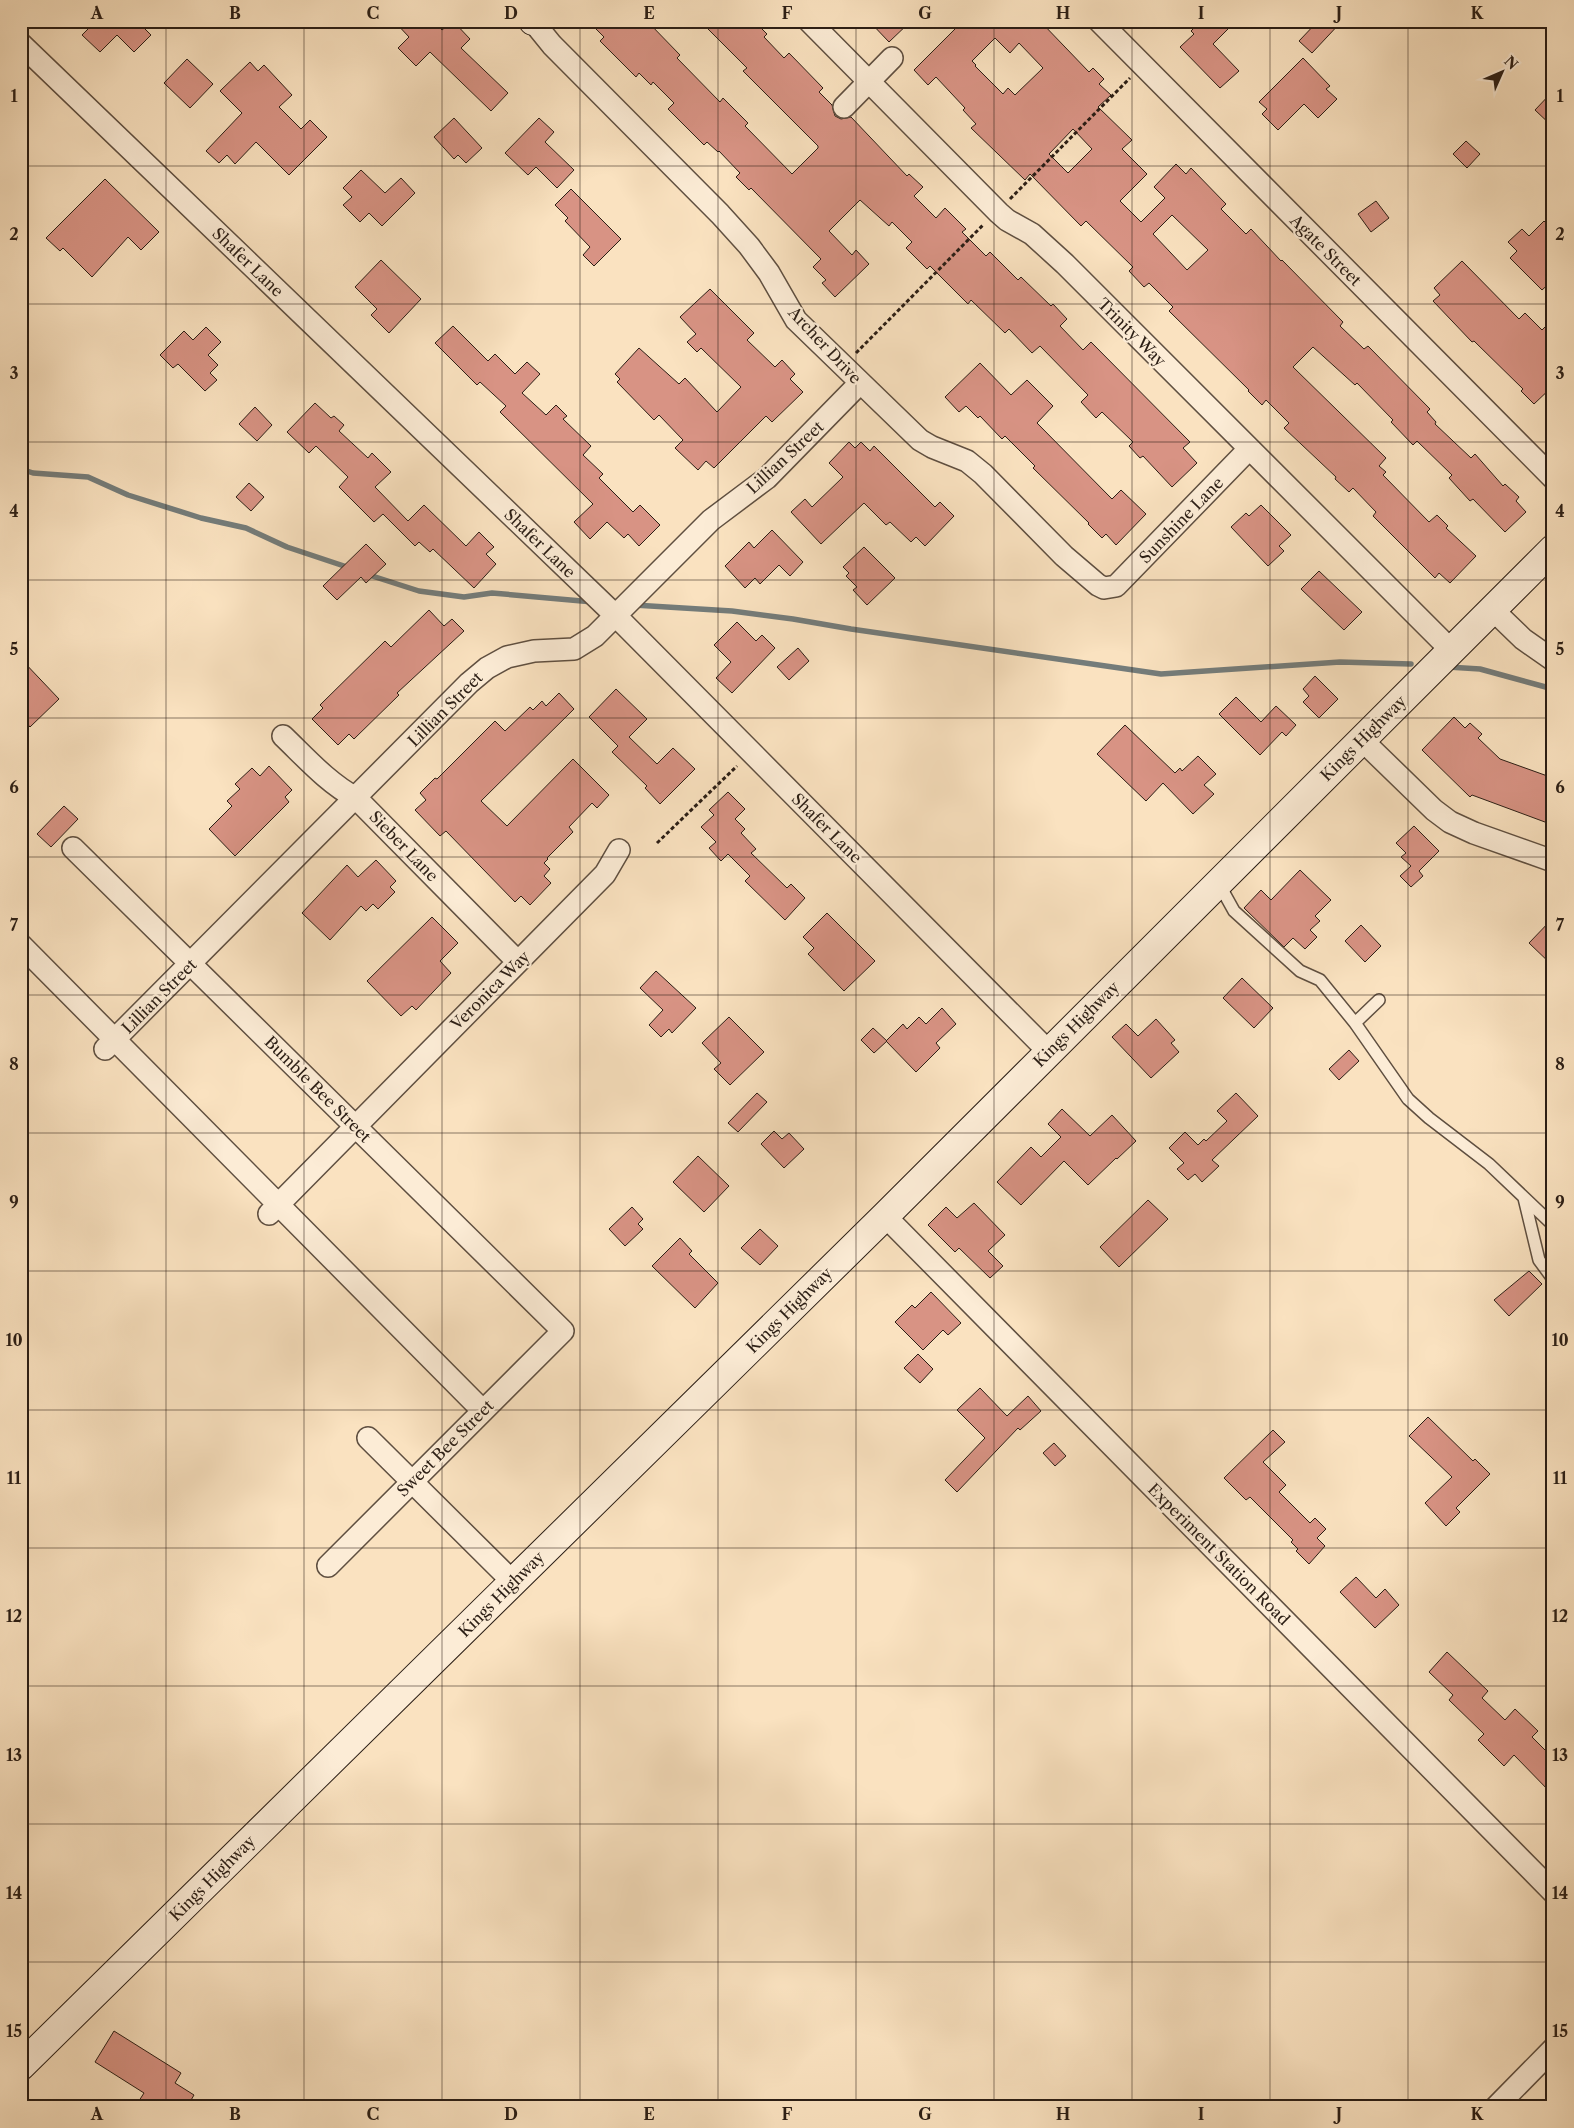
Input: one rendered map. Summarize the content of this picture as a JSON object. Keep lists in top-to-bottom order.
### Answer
{
  "streets": {
    "street": [
      "Agate Street",
      "Shafer Lane",
      "Trinity Way",
      "Archer Drive",
      "Lillian Street",
      "Sunshine Lane",
      "Kings Highway",
      "Sieber Lane",
      "Veronica Way",
      "Bumble Bee Street",
      "Sweet Bee Street",
      "Experiment Station Road"
    ]
  },
  "crossings": [
    ["Shafer Lane", "Lillian Street"],
    ["Shafer Lane", "Kings Highway"],
    ["Trinity Way", "Sunshine Lane"],
    ["Trinity Way", "Kings Highway"],
    ["Archer Drive", "Lillian Street"],
    ["Archer Drive", "Sunshine Lane"],
    ["Lillian Street", "Sieber Lane"],
    ["Lillian Street", "Bumble Bee Street"],
    ["Kings Highway", "Experiment Station Road"],
    ["Sieber Lane", "Veronica Way"],
    ["Veronica Way", "Bumble Bee Street"],
    ["Bumble Bee Street", "Sweet Bee Street"]
  ],
  "north": "top right",
  "grid": {
    "columns": [
      "A",
      "B",
      "C",
      "D",
      "E",
      "F",
      "G",
      "H",
      "I",
      "J",
      "K"
    ],
    "rows": [
      "1",
      "2",
      "3",
      "4",
      "5",
      "6",
      "7",
      "8",
      "9",
      "10",
      "11",
      "12",
      "13",
      "14",
      "15"
    ]
  }
}
